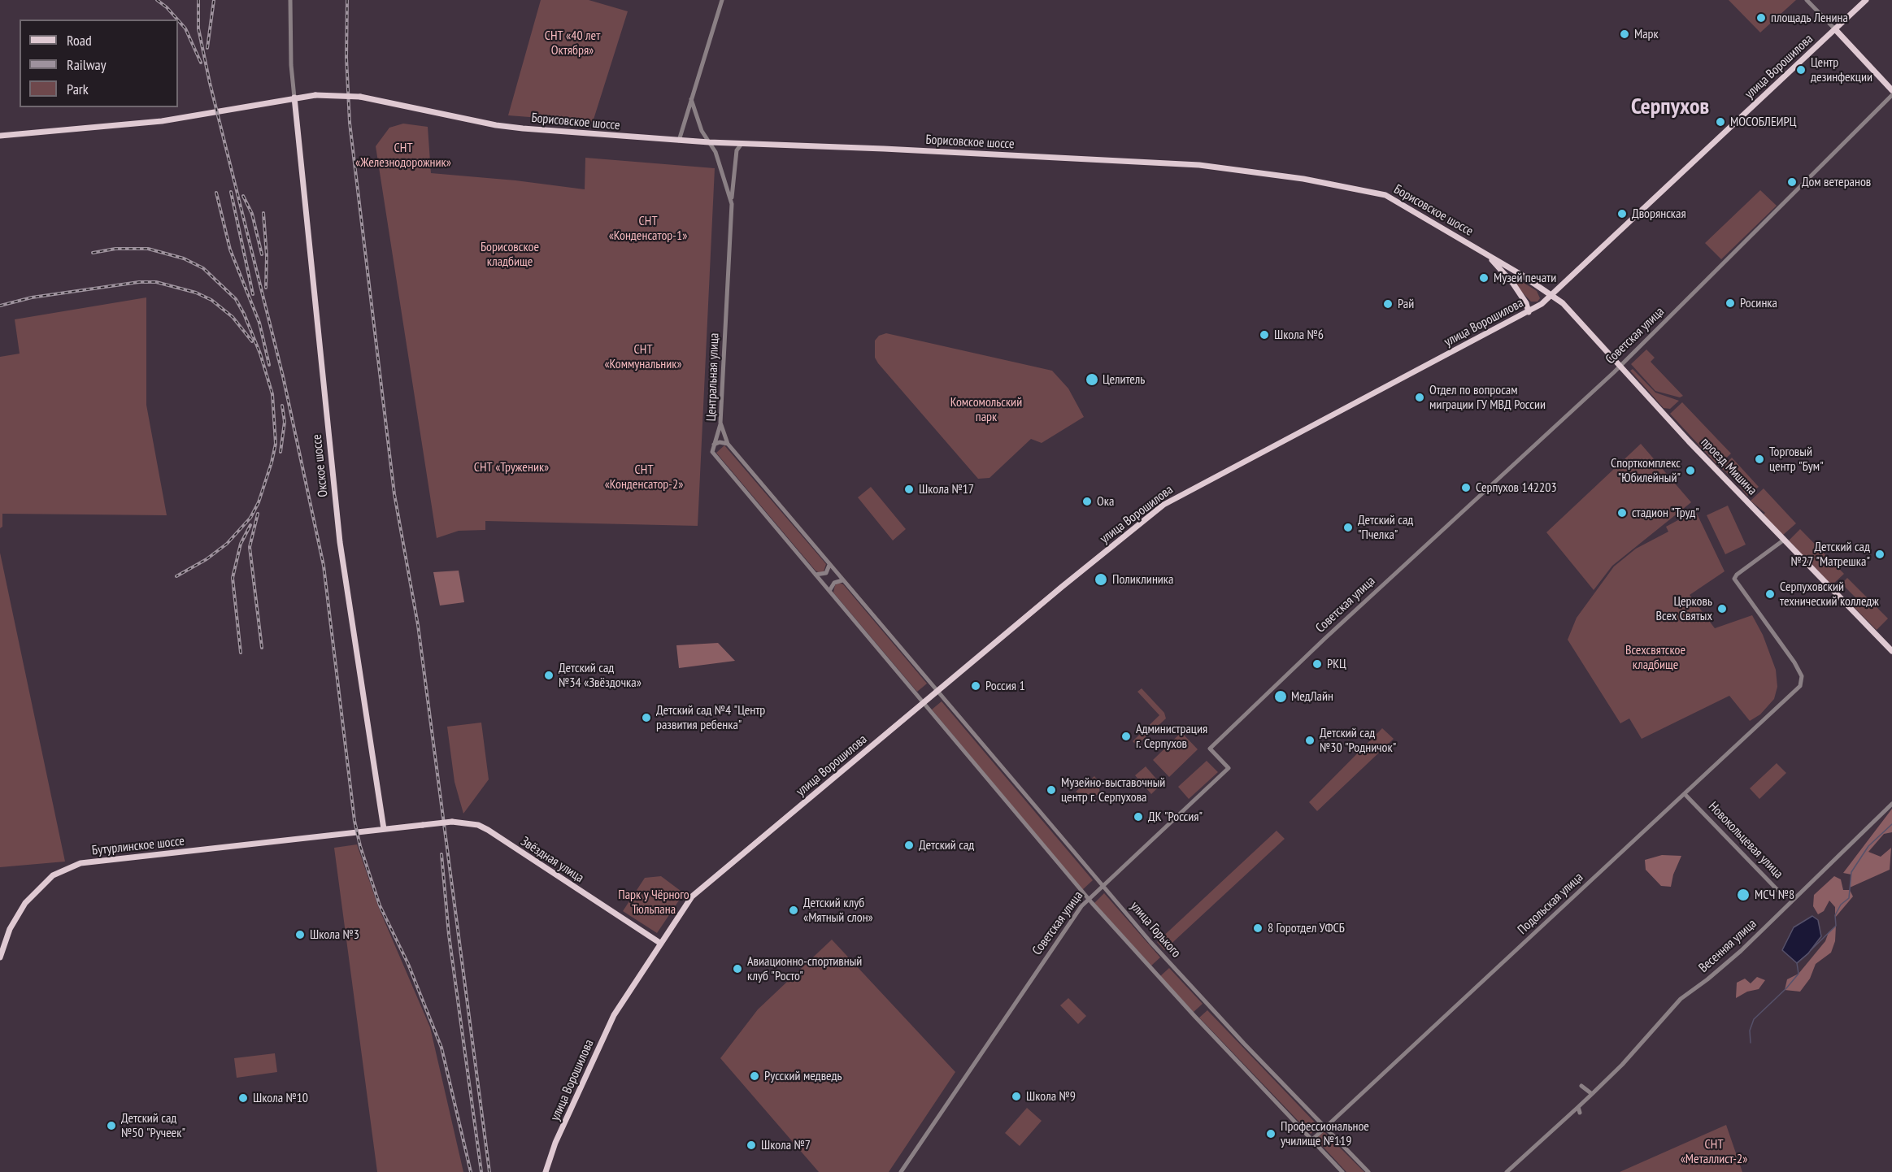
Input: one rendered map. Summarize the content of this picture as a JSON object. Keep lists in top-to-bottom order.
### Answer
{
  "streets": {
    "main road": [
      "улица Ворошилова",
      "Борисовское шоссе",
      "Окское шоссе",
      "проезд Мишина",
      "Бутурлинское шоссе",
      "Звёздная улица"
    ],
    "street": [
      "Советская улица",
      "Центральная улица",
      "Новокольцевая улица",
      "Подольская улица",
      "улица Горького",
      "Весенняя улица"
    ]
  },
  "crossings": [
    ["улица Ворошилова", "Борисовское шоссе"],
    ["улица Ворошилова", "Центральная улица"],
    ["улица Ворошилова", "проезд Мишина"],
    ["улица Ворошилова", "Звёздная улица"],
    ["улица Ворошилова", "улица Горького"],
    ["Борисовское шоссе", "Центральная улица"],
    ["Борисовское шоссе", "Окское шоссе"],
    ["Борисовское шоссе", "проезд Мишина"],
    ["Советская улица", "проезд Мишина"],
    ["Советская улица", "улица Горького"],
    ["Центральная улица", "улица Горького"],
    ["Окское шоссе", "Бутурлинское шоссе"],
    ["Окское шоссе", "Звёздная улица"],
    ["проезд Мишина", "Подольская улица"],
    ["Новокольцевая улица", "Подольская улица"],
    ["Новокольцевая улица", "Весенняя улица"],
    ["Бутурлинское шоссе", "Звёздная улица"],
    ["Подольская улица", "улица Горького"]
  ],
  "districts": ["Серпухов"],
  "parks": [
    "СНТ «40 лет Октября»",
    "СНТ «Железнодорожник»",
    "СНТ «Конденсатор-1»",
    "Борисовское кладбище",
    "СНТ «Коммунальник»",
    "Комсомольский парк",
    "СНТ «Труженик»",
    "СНТ «Конденсатор-2»",
    "Всехсвятское кладбище",
    "Парк у Чёрного Тюльпана",
    "СНТ «Металлист-2»"
  ],
  "places": [
    "площадь Ленина",
    "Марк",
    "Центр дезинфекции",
    "МОСОБЛЕИРЦ",
    "Дом ветеранов",
    "Дворянская",
    "Музей печати",
    "Росинка",
    "Рай",
    "Школа №6",
    "Целитель",
    "Отдел по вопросам миграции ГУ МВД России",
    "Торговый центр \"Бум\"",
    "Спорткомплекс \"Юбилейный\"",
    "Серпухов 142203",
    "Школа №17",
    "Ока",
    "стадион \"Труд\"",
    "Детский сад \"Пчелка\"",
    "Детский сад №27 \"Матрешка\"",
    "Поликлиника",
    "Серпуховский технический колледж",
    "Церковь Всех Святых",
    "РКЦ",
    "Детский сад №34 «Звёздочка»",
    "Россия 1",
    "МедЛайн",
    "Детский сад №4 \"Центр развития ребенка\"",
    "Администрация г. Серпухов",
    "Детский сад №30 \"Родничок\"",
    "Музейно-выставочный центр г. Серпухова",
    "ДК \"Россия\"",
    "Детский сад",
    "МСЧ №8",
    "Детский клуб «Мятный слон»",
    "8 Горотдел УФСБ",
    "Школа №3",
    "Авиационно-спортивный клуб \"Росто\"",
    "Русский медведь",
    "Школа №9",
    "Школа №10",
    "Детский сад №50 \"Ручеек\"",
    "Профессиональное училище №119",
    "Школа №7"
  ],
  "legend": ["Road", "Railway", "Park"]
}
